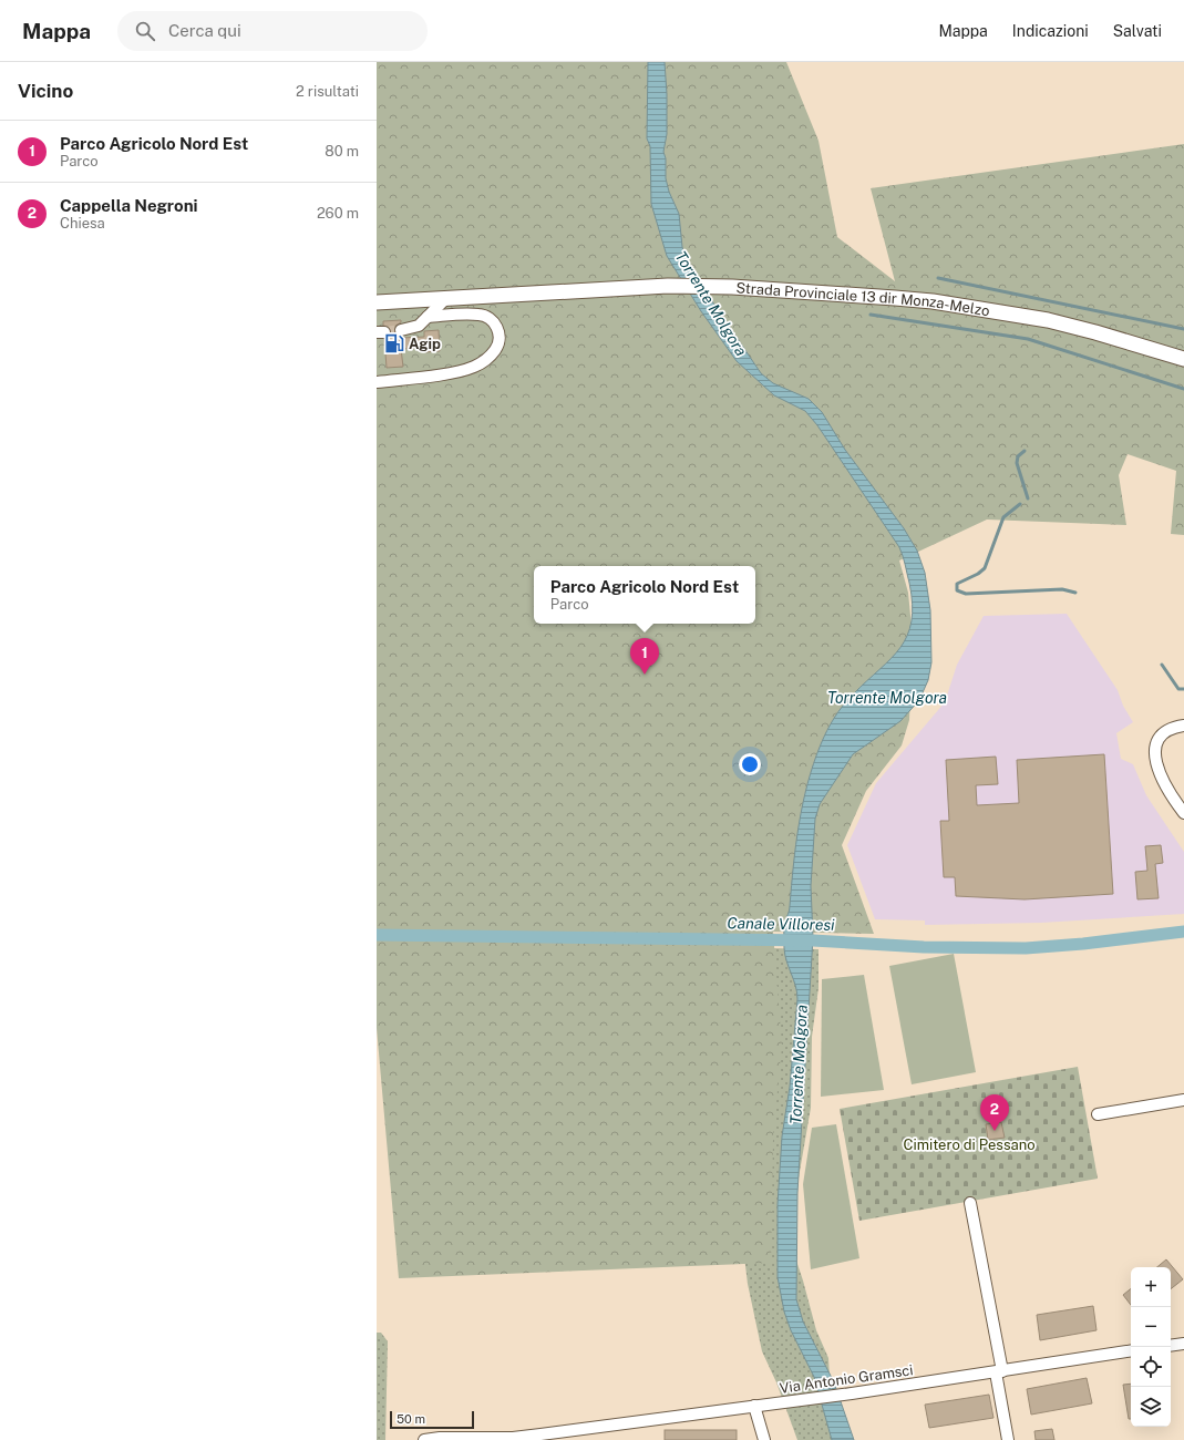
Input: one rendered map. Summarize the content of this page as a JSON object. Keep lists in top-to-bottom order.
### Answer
{
  "streets": {
    "main road": ["Strada Provinciale 13 dir Monza-Melzo"],
    "street": ["Via Antonio Gramsci"]
  },
  "water": ["Torrente Molgora", "Canale Villoresi"],
  "parks": ["Cimitero di Pessano"],
  "places": {
    "fuel station": ["Agip"]
  },
  "scale_bar": "50 m",
  "page": {
    "header": "Mappa",
    "search": "Cerca qui",
    "nav": ["Mappa", "Indicazioni", "Salvati"],
    "heading": ["Vicino", "2 risultati"],
    "list": [
      {
        "mark": "1",
        "name": "Parco Agricolo Nord Est",
        "note": "Parco",
        "value": "80 m"
      },
      {
        "mark": "2",
        "name": "Cappella Negroni",
        "note": "Chiesa",
        "value": "260 m"
      }
    ],
    "popup": ["Parco Agricolo Nord Est", "Parco"],
    "pins": ["1", "2"],
    "map_buttons": ["+", "−"],
    "scale": "50 m"
  }
}
